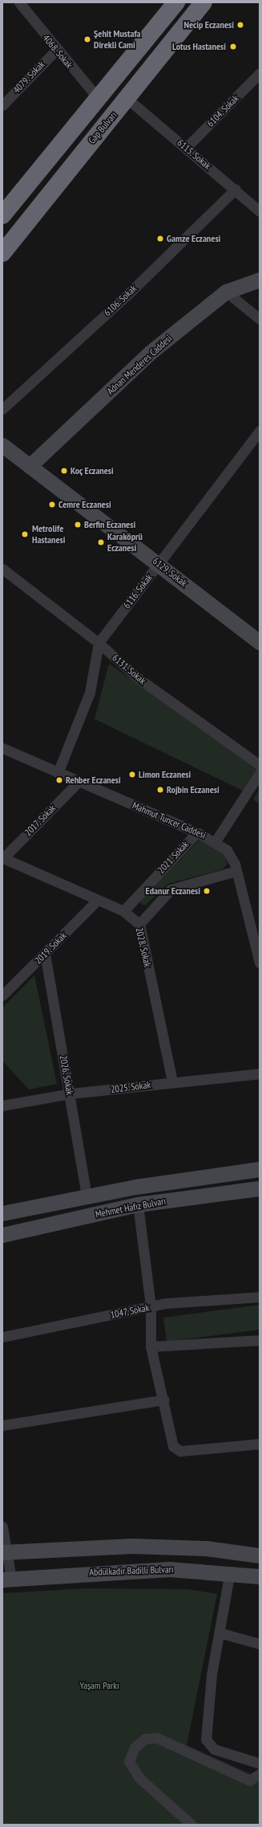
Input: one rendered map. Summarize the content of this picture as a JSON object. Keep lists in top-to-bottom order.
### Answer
{
  "streets": {
    "highway": ["Gap Bulvarı"],
    "main road": [
      "Adnan Menderes Caddesi",
      "6129. Sokak",
      "Mehmet Hafız Bulvarı",
      "Abdülkadir Badilli Bulvarı"
    ],
    "street": [
      "4068. Sokak",
      "4079. Sokak",
      "6104. Sokak",
      "6115. Sokak",
      "6106. Sokak",
      "6116. Sokak",
      "6131. Sokak",
      "2017. Sokak",
      "Mahmut Tuncer Caddesi",
      "2021. Sokak",
      "2028. Sokak",
      "2019. Sokak",
      "2026. Sokak",
      "2025. Sokak",
      "1047. Sokak"
    ]
  },
  "crossings": [
    ["4068. Sokak", "4079. Sokak"],
    ["6104. Sokak", "6115. Sokak"],
    ["Gap Bulvarı", "6115. Sokak"],
    ["6115. Sokak", "6106. Sokak"],
    ["Adnan Menderes Caddesi", "6129. Sokak"],
    ["6129. Sokak", "6116. Sokak"],
    ["6116. Sokak", "6131. Sokak"],
    ["6116. Sokak", "Mahmut Tuncer Caddesi"],
    ["2017. Sokak", "Mahmut Tuncer Caddesi"],
    ["2017. Sokak", "2028. Sokak"],
    ["Mahmut Tuncer Caddesi", "2021. Sokak"],
    ["2021. Sokak", "2028. Sokak"],
    ["2028. Sokak", "2019. Sokak"],
    ["2028. Sokak", "2025. Sokak"],
    ["2019. Sokak", "2026. Sokak"],
    ["2026. Sokak", "2025. Sokak"],
    ["2026. Sokak", "Mehmet Hafız Bulvarı"]
  ],
  "parks": ["Yaşam Parkı"],
  "places": [
    "Necip Eczanesi",
    "Şehit Mustafa Direkli Cami",
    "Lotus Hastanesi",
    "Gamze Eczanesi",
    "Koç Eczanesi",
    "Cemre Eczanesi",
    "Berfin Eczanesi",
    "Metrolife Hastanesi",
    "Karaköprü Eczanesi",
    "Limon Eczanesi",
    "Rehber Eczanesi",
    "Rojbin Eczanesi",
    "Edanur Eczanesi"
  ]
}
